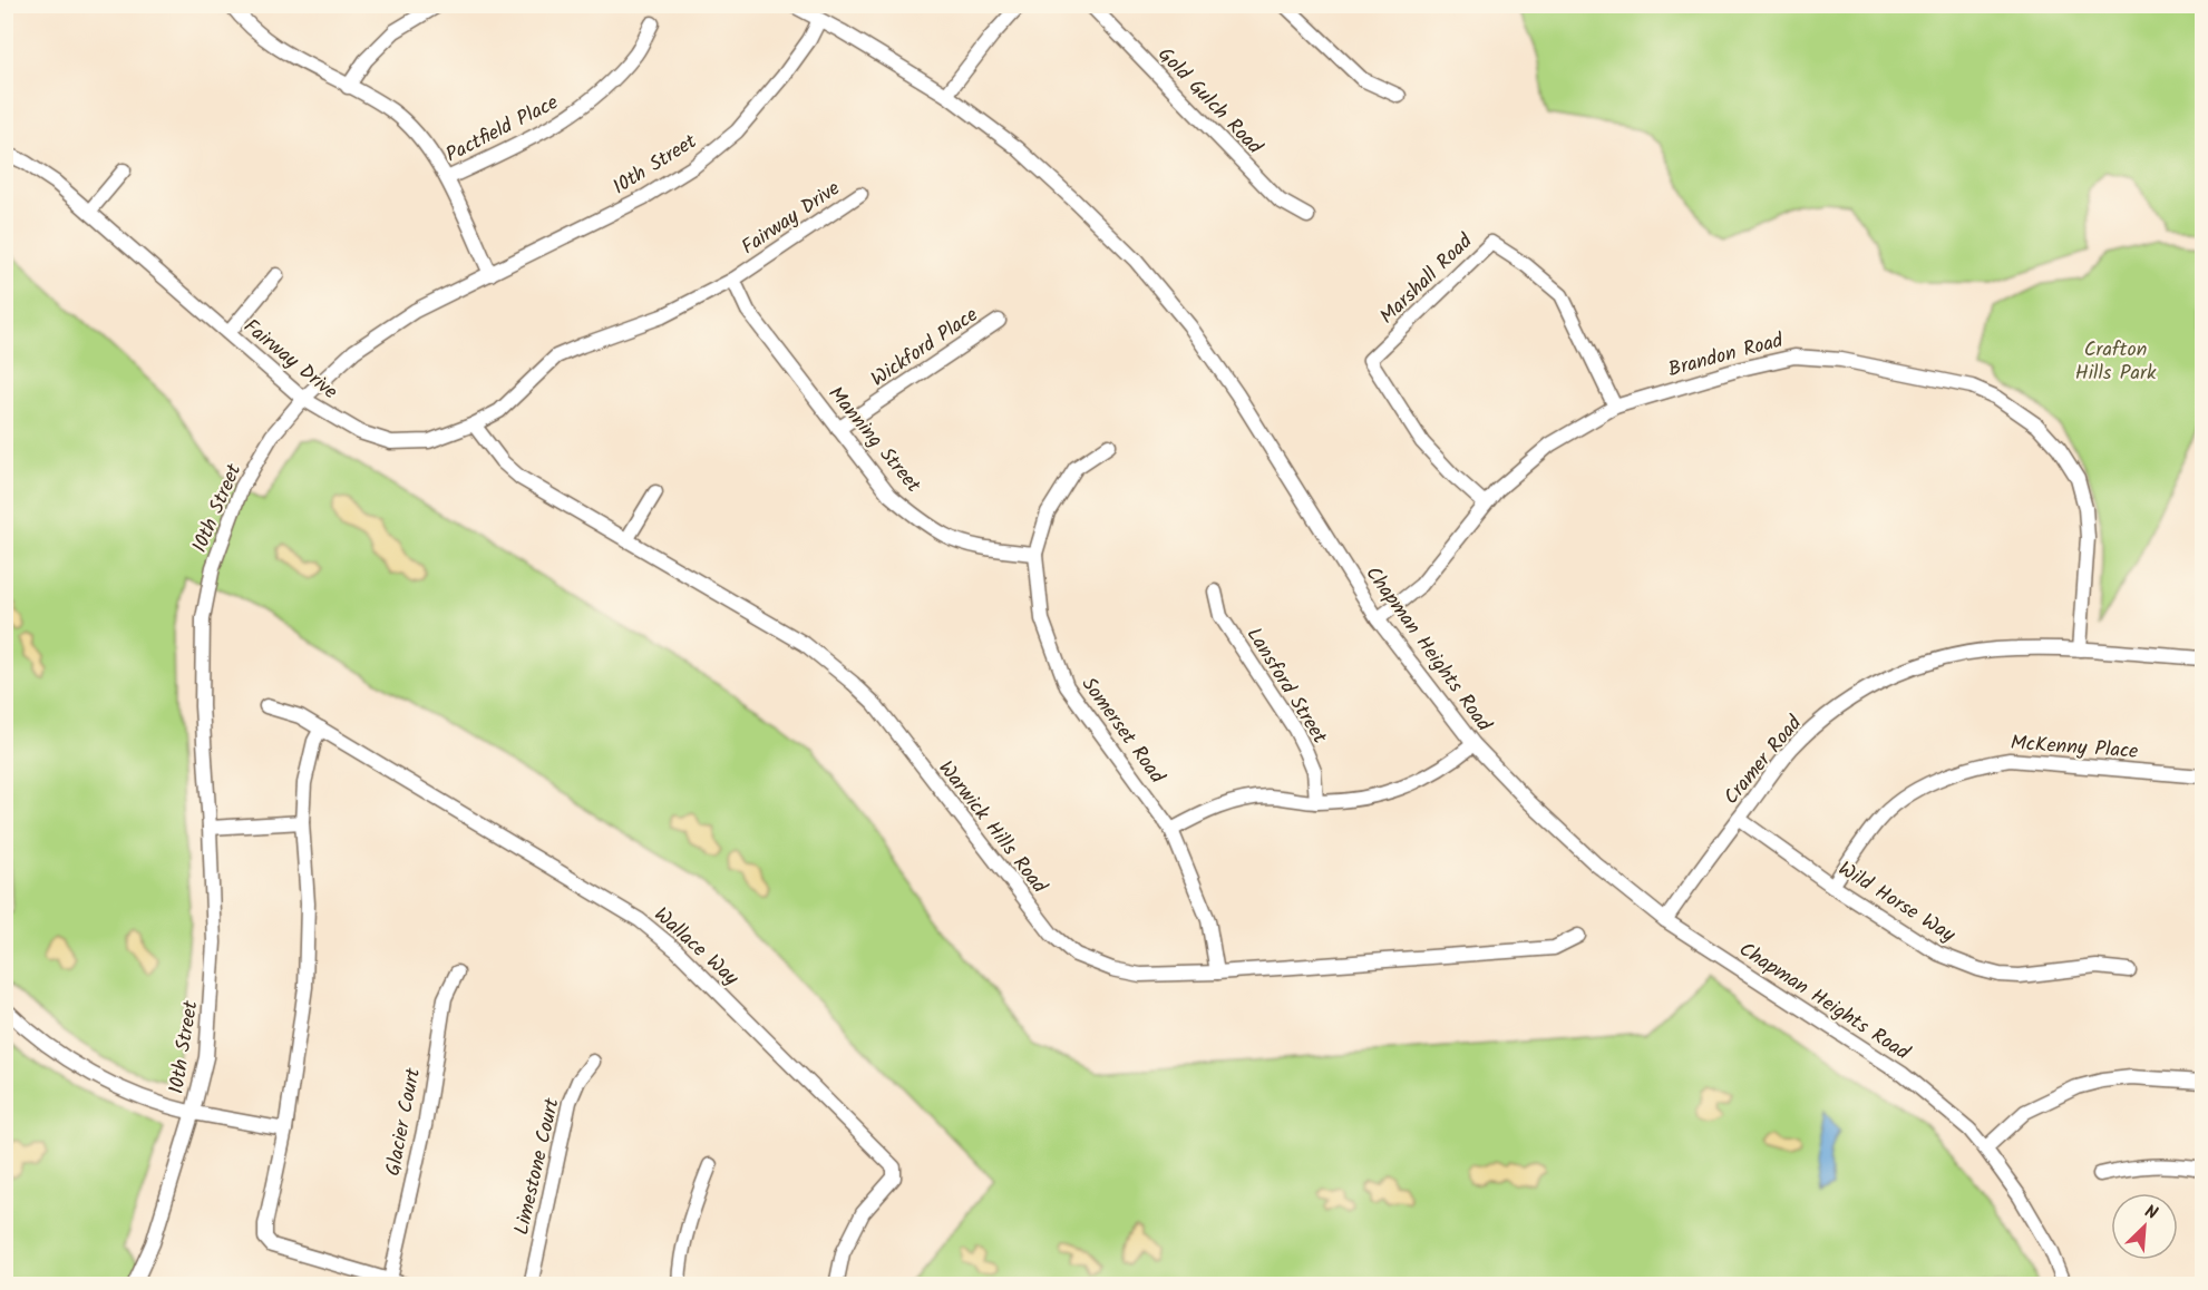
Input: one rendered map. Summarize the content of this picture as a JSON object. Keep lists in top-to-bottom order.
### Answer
{
  "streets": {
    "street": [
      "Gold Gulch Road",
      "Pactfield Place",
      "10th Street",
      "Fairway Drive",
      "Marshall Road",
      "Wickford Place",
      "Brandon Road",
      "Manning Street",
      "Chapman Heights Road",
      "Lansford Street",
      "Somerset Road",
      "McKenny Place",
      "Cramer Road",
      "Warwick Hills Road",
      "Wild Horse Way",
      "Wallace Way",
      "Glacier Court",
      "Limestone Court"
    ]
  },
  "crossings": [
    ["10th Street", "Fairway Drive"],
    ["10th Street", "Chapman Heights Road"],
    ["Fairway Drive", "Manning Street"],
    ["Fairway Drive", "Warwick Hills Road"],
    ["Marshall Road", "Brandon Road"],
    ["Wickford Place", "Manning Street"],
    ["Brandon Road", "Chapman Heights Road"],
    ["Brandon Road", "Cramer Road"],
    ["Manning Street", "Somerset Road"],
    ["Chapman Heights Road", "Cramer Road"],
    ["Somerset Road", "Warwick Hills Road"],
    ["McKenny Place", "Wild Horse Way"],
    ["Cramer Road", "Wild Horse Way"]
  ],
  "parks": ["Crafton Hills Park"],
  "north": "top right"
}
